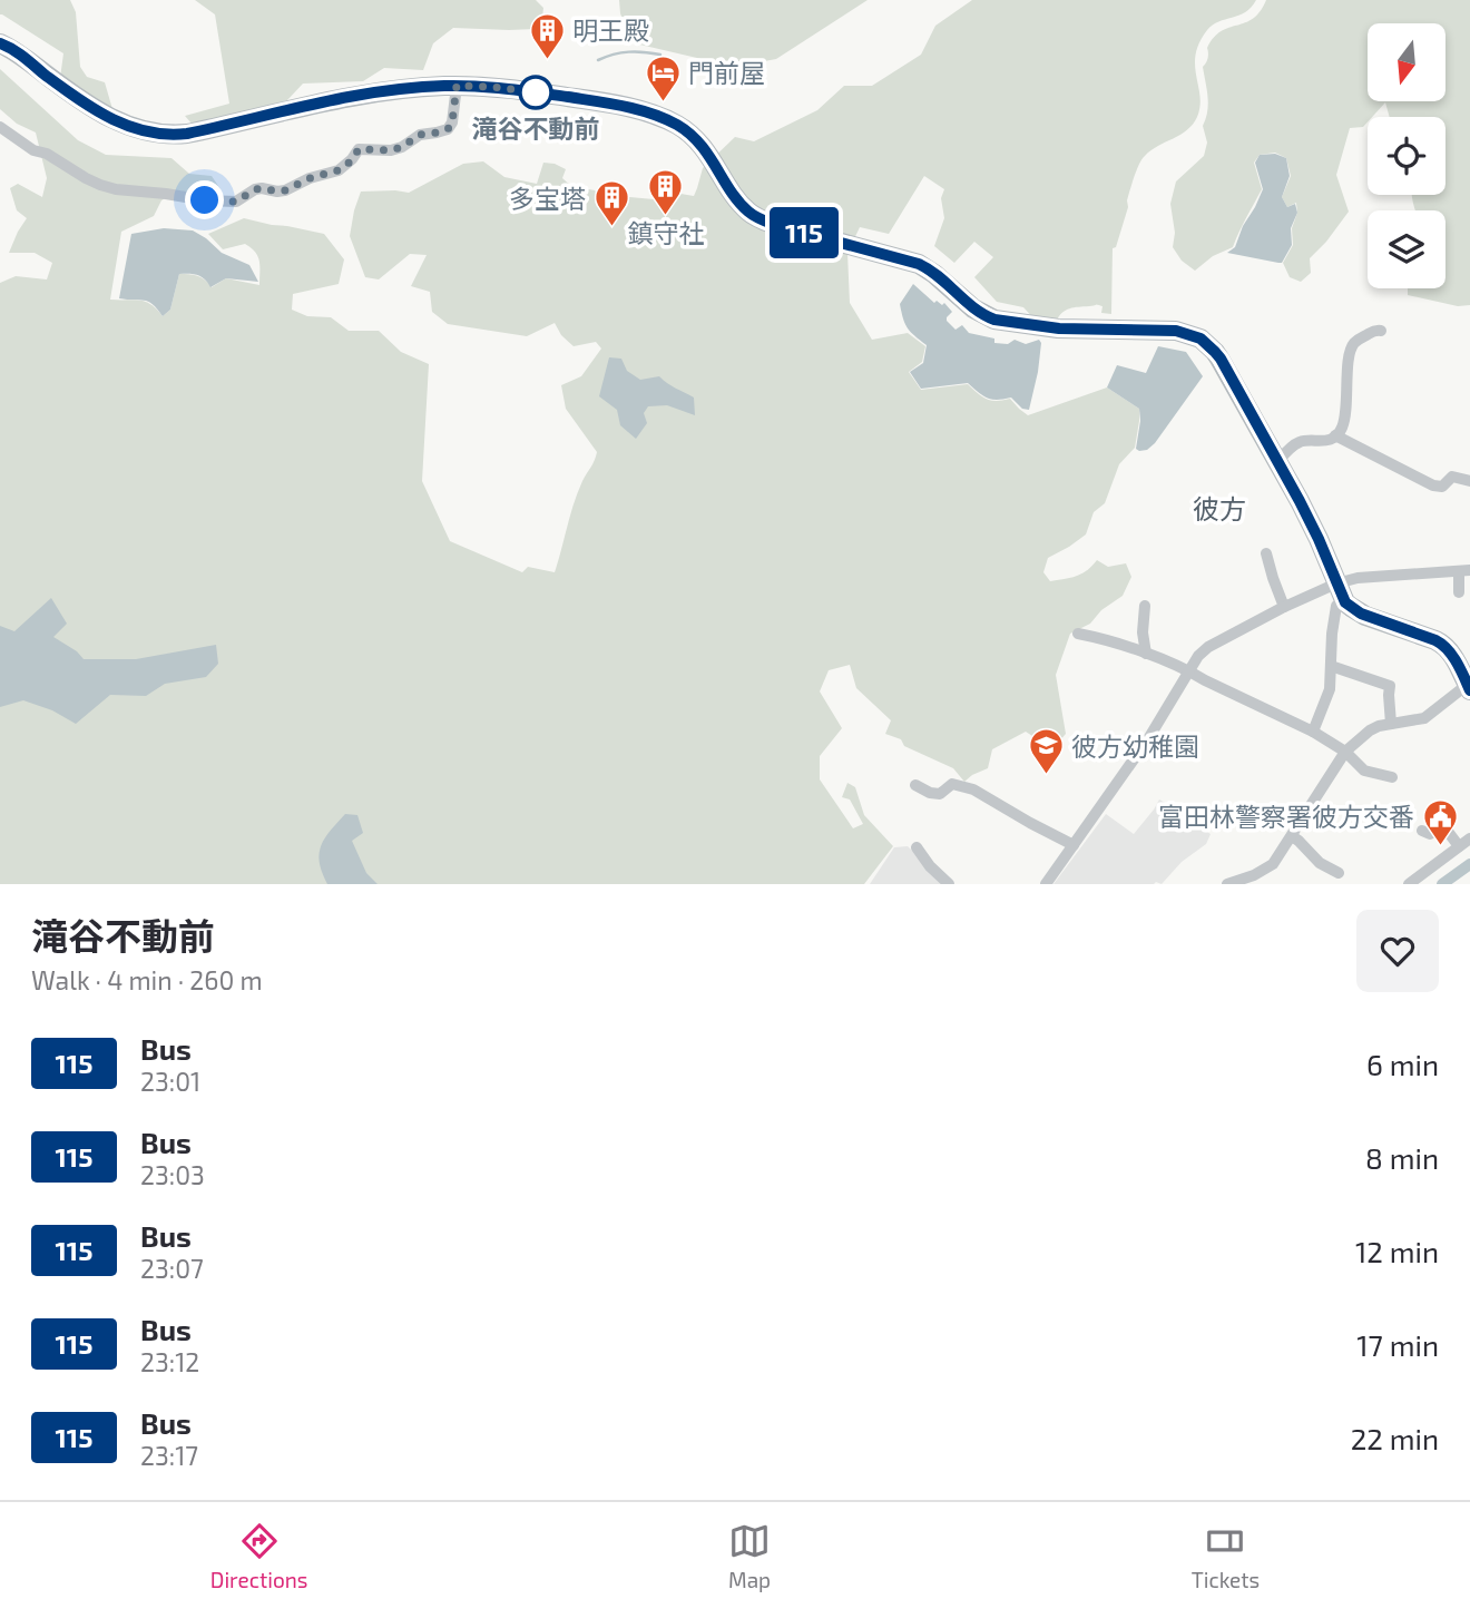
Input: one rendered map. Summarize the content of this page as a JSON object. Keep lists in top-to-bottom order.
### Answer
{
  "districts": ["彼方"],
  "places": {
    "building": ["明王殿", "鎮守社", "多宝塔"],
    "other": ["滝谷不動前"],
    "hotel": ["門前屋"],
    "school or university": ["彼方幼稚園"],
    "public building": ["富田林警察署彼方交番"]
  },
  "lines": ["bus line 115"],
  "north": "bottom",
  "page": {
    "on_map": "115",
    "heading": ["滝谷不動前", "Walk · 4 min · 260 m"],
    "list": [
      {
        "mark": "115",
        "name": "Bus",
        "note": "23:01",
        "value": "6 min"
      },
      {
        "mark": "115",
        "name": "Bus",
        "note": "23:03",
        "value": "8 min"
      },
      {
        "mark": "115",
        "name": "Bus",
        "note": "23:07",
        "value": "12 min"
      },
      {
        "mark": "115",
        "name": "Bus",
        "note": "23:12",
        "value": "17 min"
      },
      {
        "mark": "115",
        "name": "Bus",
        "note": "23:17",
        "value": "22 min"
      }
    ],
    "tabs": ["Directions", "Map", "Tickets"]
  }
}
